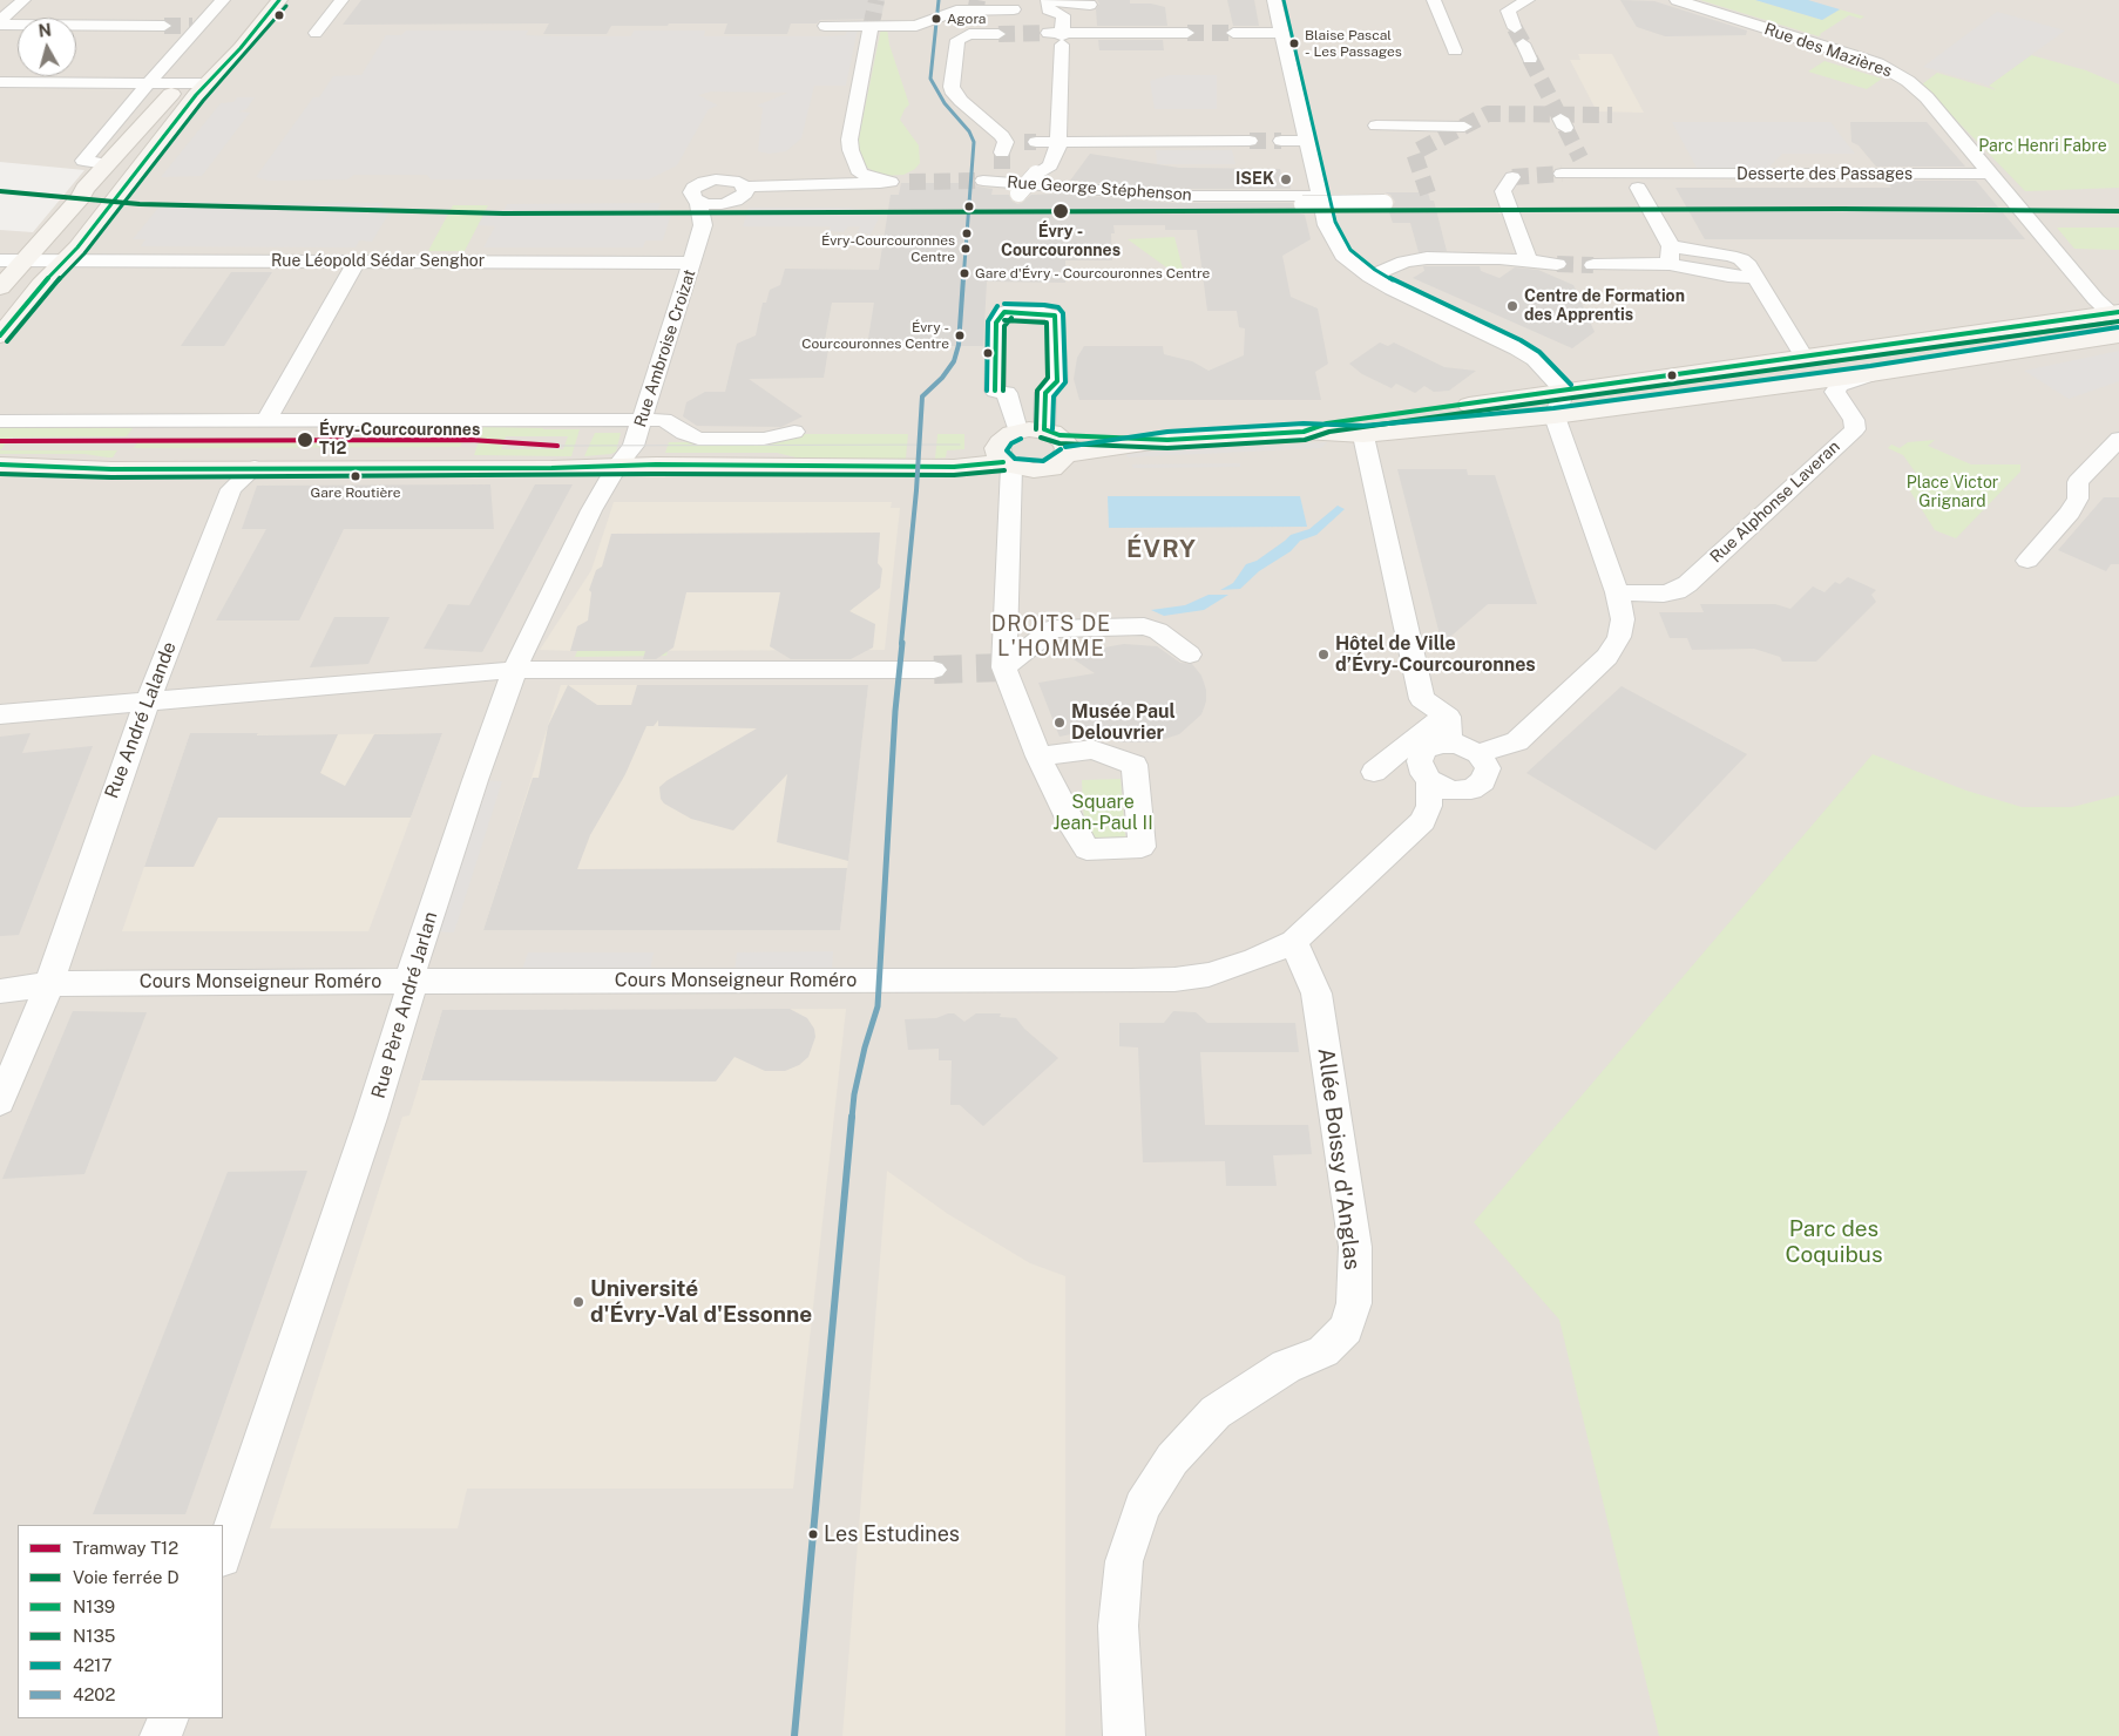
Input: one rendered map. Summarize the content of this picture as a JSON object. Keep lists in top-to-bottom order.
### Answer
{
  "streets": {
    "street": [
      "Rue des Mazières",
      "Desserte des Passages",
      "Rue George Stéphenson",
      "Rue Léopold Sédar Senghor",
      "Rue Ambroise Croizat",
      "Rue Alphonse Laveran",
      "Rue André Lalande",
      "Cours Monseigneur Roméro",
      "Rue Père André Jarlan",
      "Allée Boissy d'Anglas"
    ]
  },
  "crossings": [
    ["Rue des Mazières", "Desserte des Passages"],
    ["Rue Léopold Sédar Senghor", "Rue Ambroise Croizat"],
    ["Rue Ambroise Croizat", "Rue Père André Jarlan"],
    ["Rue André Lalande", "Cours Monseigneur Roméro"],
    ["Cours Monseigneur Roméro", "Rue Père André Jarlan"],
    ["Cours Monseigneur Roméro", "Allée Boissy d'Anglas"]
  ],
  "districts": ["ÉVRY", "DROITS DE L'HOMME"],
  "parks": [
    "Parc Henri Fabre",
    "Place Victor Grignard",
    "Square Jean-Paul II",
    "Parc des Coquibus"
  ],
  "places": [
    "Agora",
    "Blaise Pascal - Les Passages",
    "ISEK",
    "Évry - Courcouronnes",
    "Évry-Courcouronnes Centre",
    "Gare d'Évry - Courcouronnes Centre",
    "Centre de Formation des Apprentis",
    "Évry - Courcouronnes Centre",
    "Évry-Courcouronnes T12",
    "Gare Routière",
    "Hôtel de Ville d’Évry-Courcouronnes",
    "Musée Paul Delouvrier",
    "Université d'Évry-Val d'Essonne",
    "Les Estudines"
  ],
  "lines": [
    "transit line N139",
    "transit line 4217",
    "transit line 4202",
    "transit line N135",
    "rail line D",
    "tram line T12"
  ],
  "legend": [
    "Tramway T12",
    "Voie ferrée D",
    "N139",
    "N135",
    "4217",
    "4202"
  ],
  "north": "top"
}
